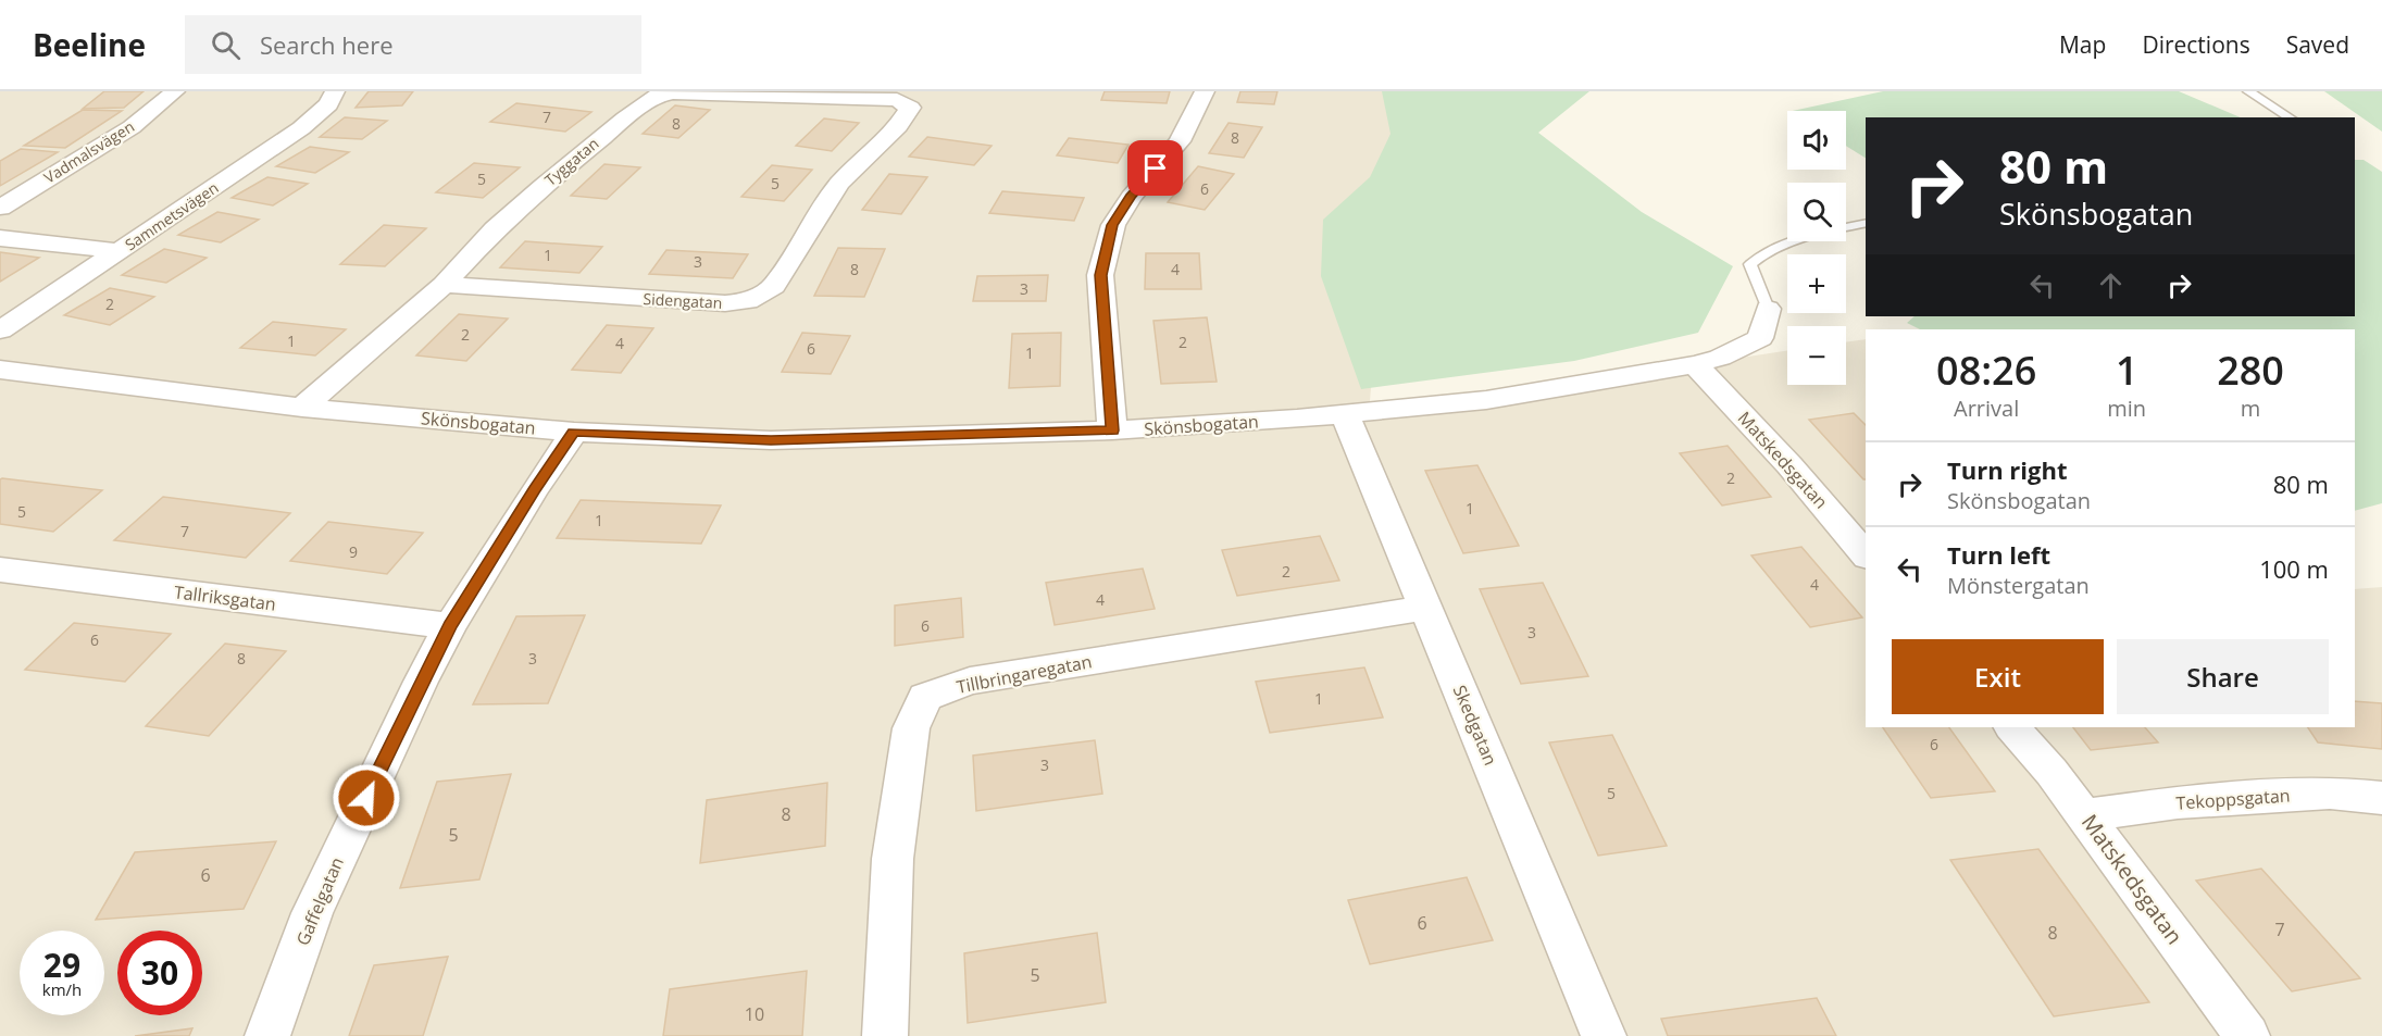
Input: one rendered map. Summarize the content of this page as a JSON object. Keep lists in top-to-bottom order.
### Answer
{
  "streets": {
    "street": [
      "Vadmalsvägen",
      "Tyggatan",
      "Sammetsvägen",
      "Sidengatan",
      "Skönsbogatan",
      "Matskedsgatan",
      "Tallriksgatan",
      "Tillbringaregatan",
      "Skedgatan",
      "Tekoppsgatan",
      "Gaffelgatan"
    ]
  },
  "crossings": [
    ["Tyggatan", "Sidengatan"],
    ["Tyggatan", "Skönsbogatan"],
    ["Skönsbogatan", "Matskedsgatan"],
    ["Skönsbogatan", "Skedgatan"],
    ["Skönsbogatan", "Gaffelgatan"],
    ["Matskedsgatan", "Tekoppsgatan"],
    ["Tallriksgatan", "Gaffelgatan"],
    ["Tillbringaregatan", "Skedgatan"]
  ],
  "house_numbers": [
    "7",
    "8",
    "8",
    "5",
    "5",
    "6",
    "1",
    "3",
    "8",
    "4",
    "3",
    "2",
    "2",
    "1",
    "2",
    "4",
    "6",
    "1",
    "2",
    "1",
    "5",
    "1",
    "7",
    "9",
    "2",
    "4",
    "4",
    "6",
    "3",
    "6",
    "8",
    "3",
    "1",
    "6",
    "3",
    "5",
    "8",
    "5",
    "6",
    "6",
    "7",
    "8",
    "5",
    "10"
  ],
  "page": {
    "header": "Beeline",
    "search": "Search here",
    "nav": ["Map", "Directions", "Saved"],
    "map_buttons": ["+", "−"],
    "turn": ["80 m", "Skönsbogatan"],
    "eta": [
      "08:26",
      "Arrival",
      "1",
      "min",
      "280",
      "m"
    ],
    "list": [
      {
        "name": "Turn right",
        "note": "Skönsbogatan",
        "value": "80 m"
      },
      {
        "name": "Turn left",
        "note": "Mönstergatan",
        "value": "100 m"
      }
    ],
    "buttons": ["Exit", "Share"],
    "speed": "29 km/h",
    "limit": "30"
  }
}
